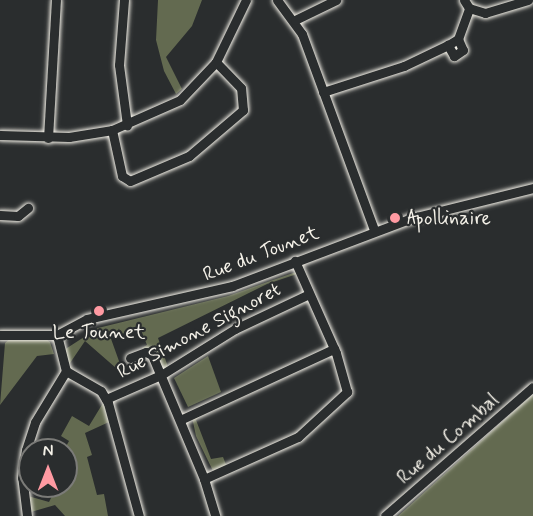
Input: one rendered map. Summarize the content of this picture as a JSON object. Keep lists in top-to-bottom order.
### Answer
{
  "streets": {
    "street": ["Rue du Tounet", "Rue Simone Signoret", "Rue du Combal"]
  },
  "places": ["Apollinaire", "Le Tounet"],
  "north": "top"
}
